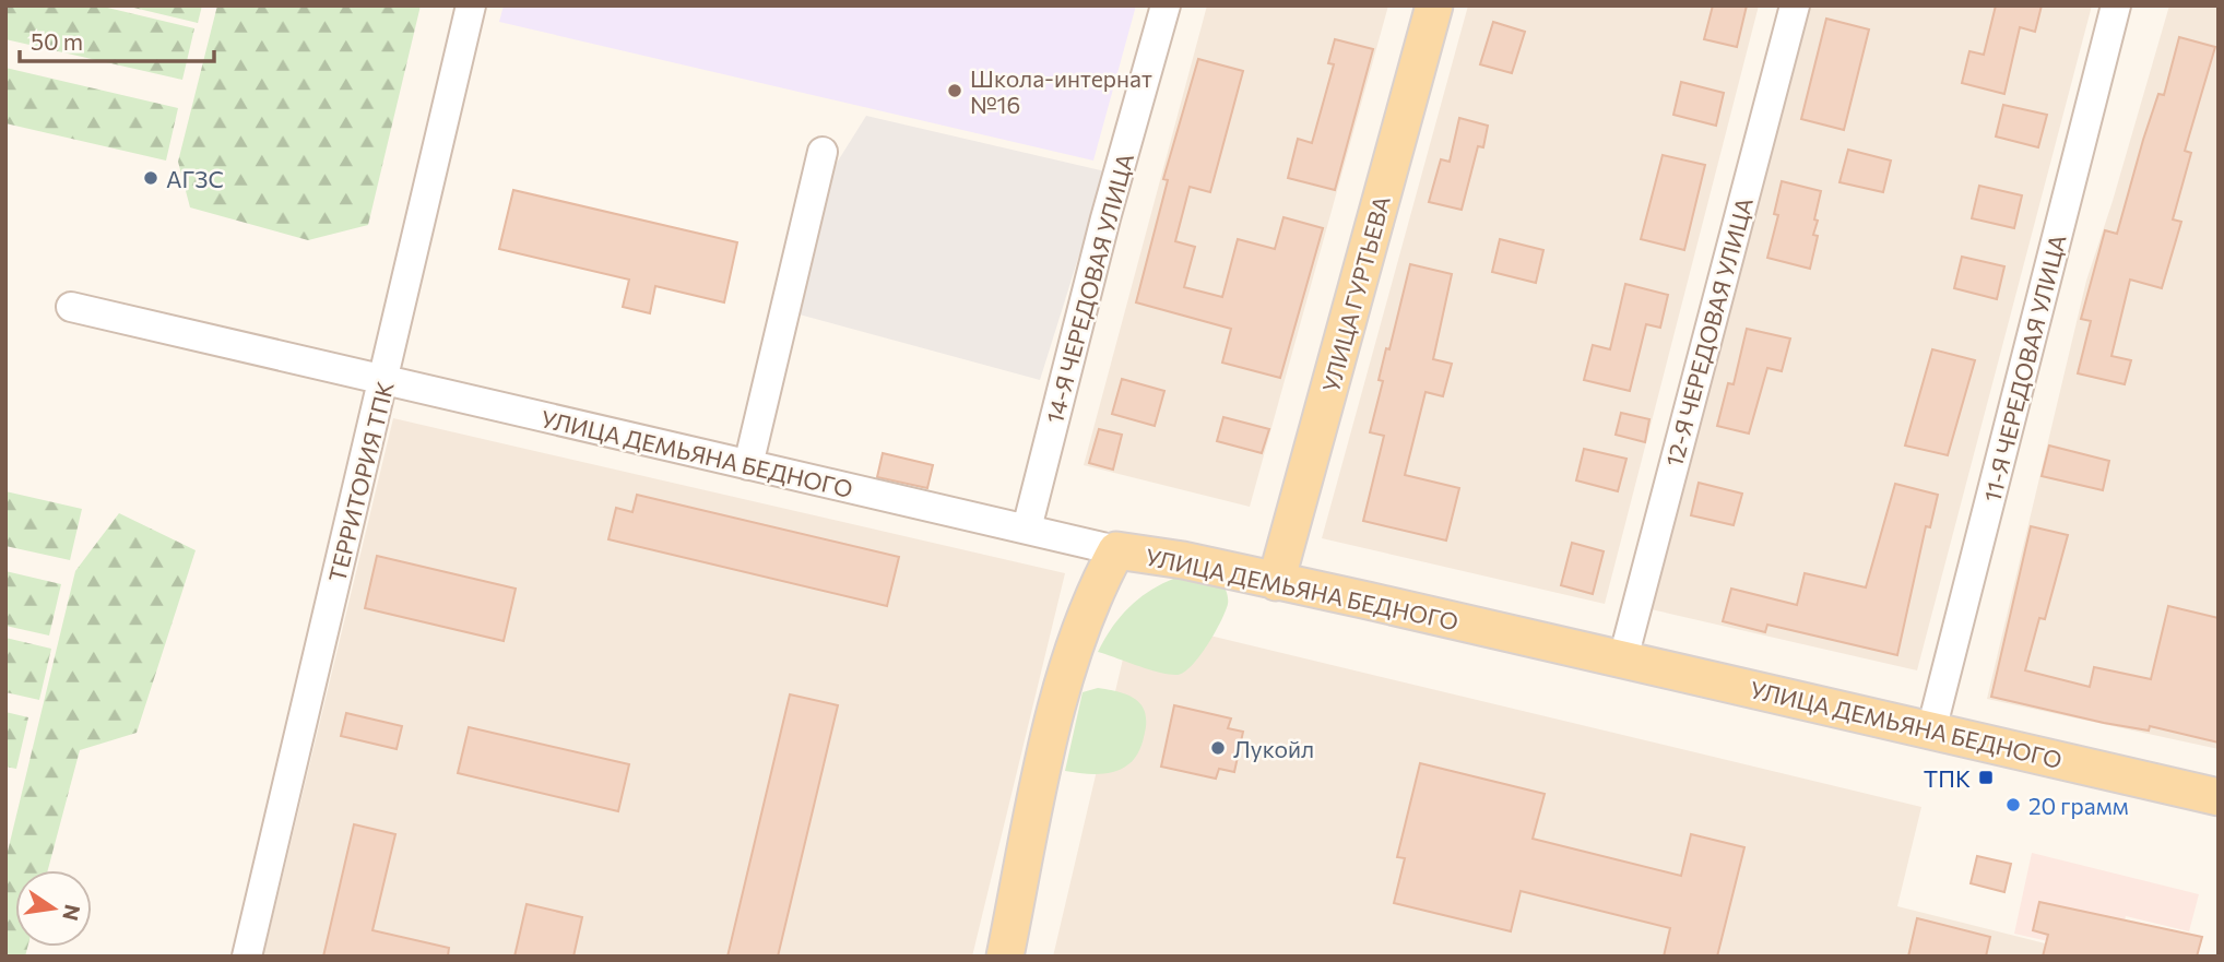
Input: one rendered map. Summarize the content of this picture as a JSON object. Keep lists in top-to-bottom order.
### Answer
{
  "streets": {
    "main road": ["УЛИЦА ГУРТЬЕВА", "УЛИЦА ДЕМЬЯНА БЕДНОГО"],
    "street": [
      "14-Я ЧЕРЕДОВАЯ УЛИЦА",
      "12-Я ЧЕРЕДОВАЯ УЛИЦА",
      "11-Я ЧЕРЕДОВАЯ УЛИЦА",
      "ТЕРРИТОРИЯ ТПК"
    ]
  },
  "crossings": [
    ["14-Я ЧЕРЕДОВАЯ УЛИЦА", "УЛИЦА ДЕМЬЯНА БЕДНОГО"],
    ["УЛИЦА ГУРТЬЕВА", "УЛИЦА ДЕМЬЯНА БЕДНОГО"],
    ["12-Я ЧЕРЕДОВАЯ УЛИЦА", "УЛИЦА ДЕМЬЯНА БЕДНОГО"],
    ["11-Я ЧЕРЕДОВАЯ УЛИЦА", "УЛИЦА ДЕМЬЯНА БЕДНОГО"],
    ["УЛИЦА ДЕМЬЯНА БЕДНОГО", "ТЕРРИТОРИЯ ТПК"]
  ],
  "places": {
    "other": [
      "Школа-интернат №16",
      "АГЗС",
      "Лукойл",
      "20 грамм"
    ],
    "transit": ["ТПК"]
  },
  "scale_bar": "50 m",
  "north": "right"
}
